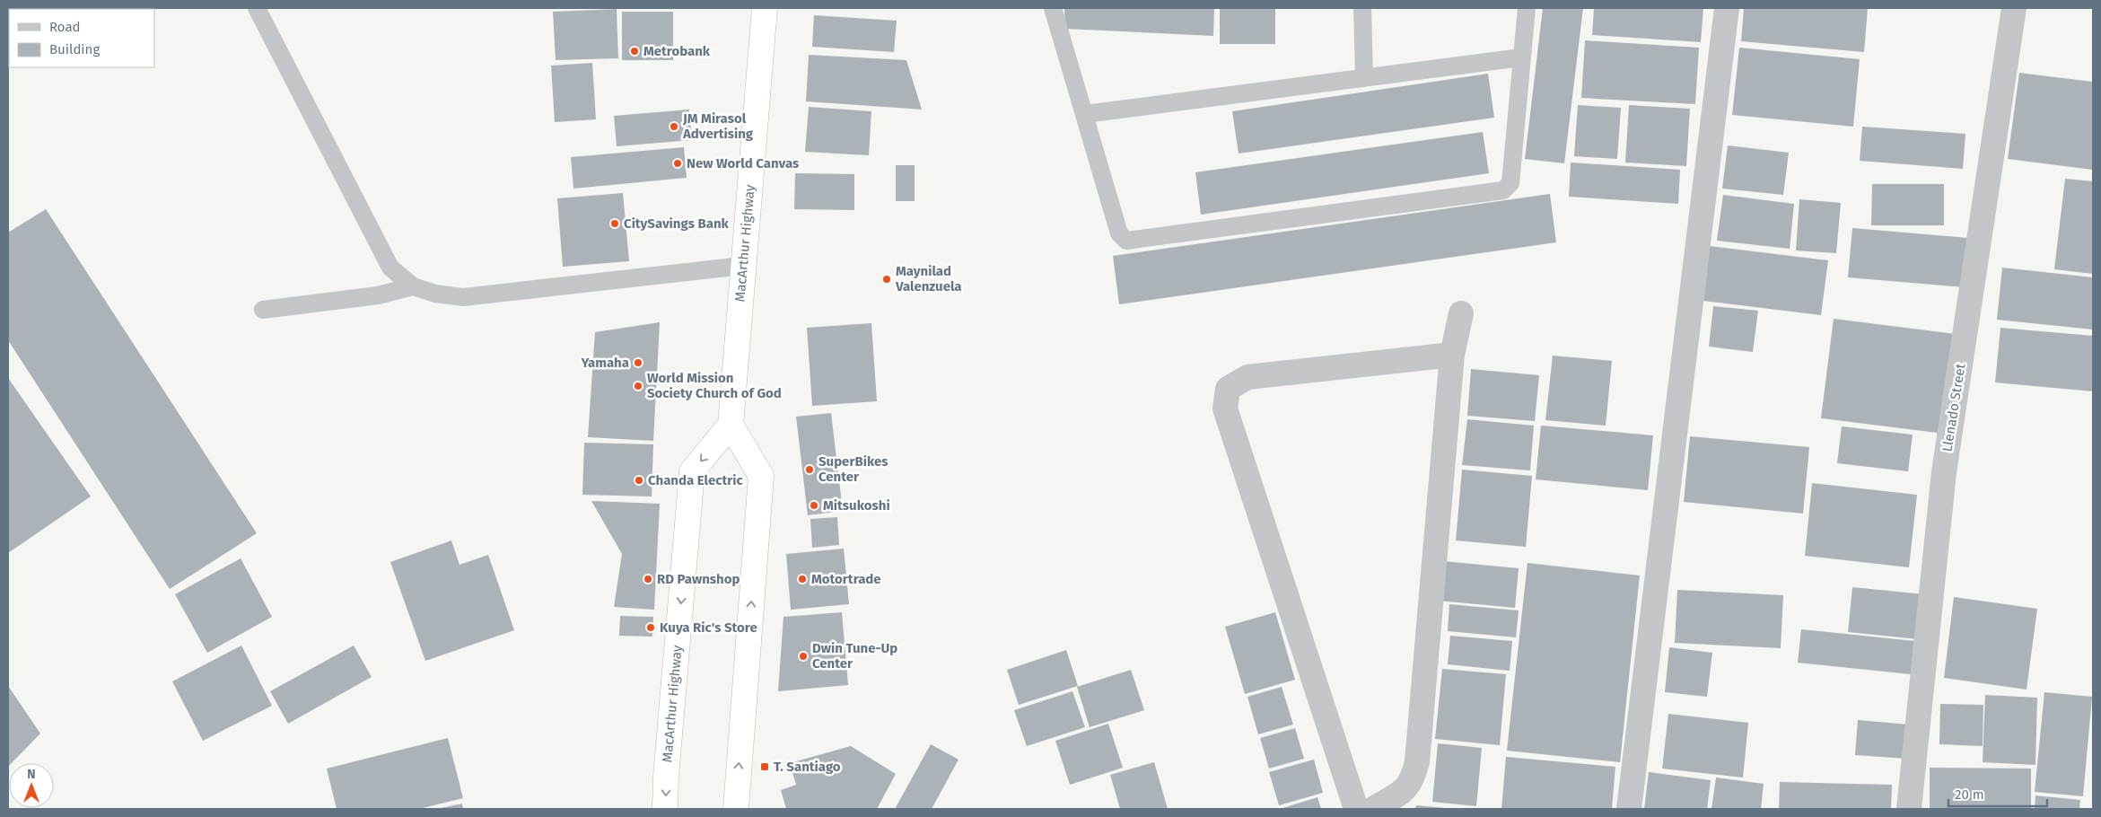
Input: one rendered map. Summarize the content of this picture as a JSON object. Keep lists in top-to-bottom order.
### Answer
{
  "streets": {
    "highway": ["MacArthur Highway"],
    "street": ["Llenado Street"]
  },
  "places": {
    "other": [
      "Metrobank",
      "JM Mirasol Advertising",
      "New World Canvas",
      "CitySavings Bank",
      "Maynilad Valenzuela",
      "Yamaha",
      "World Mission Society Church of God",
      "SuperBikes Center",
      "Chanda Electric",
      "Mitsukoshi",
      "RD Pawnshop",
      "Motortrade",
      "Kuya Ric's Store",
      "Dwin Tune-Up Center"
    ],
    "transit": ["T. Santiago"]
  },
  "legend": ["Road", "Building"],
  "scale_bar": "20 m",
  "north": "top"
}
